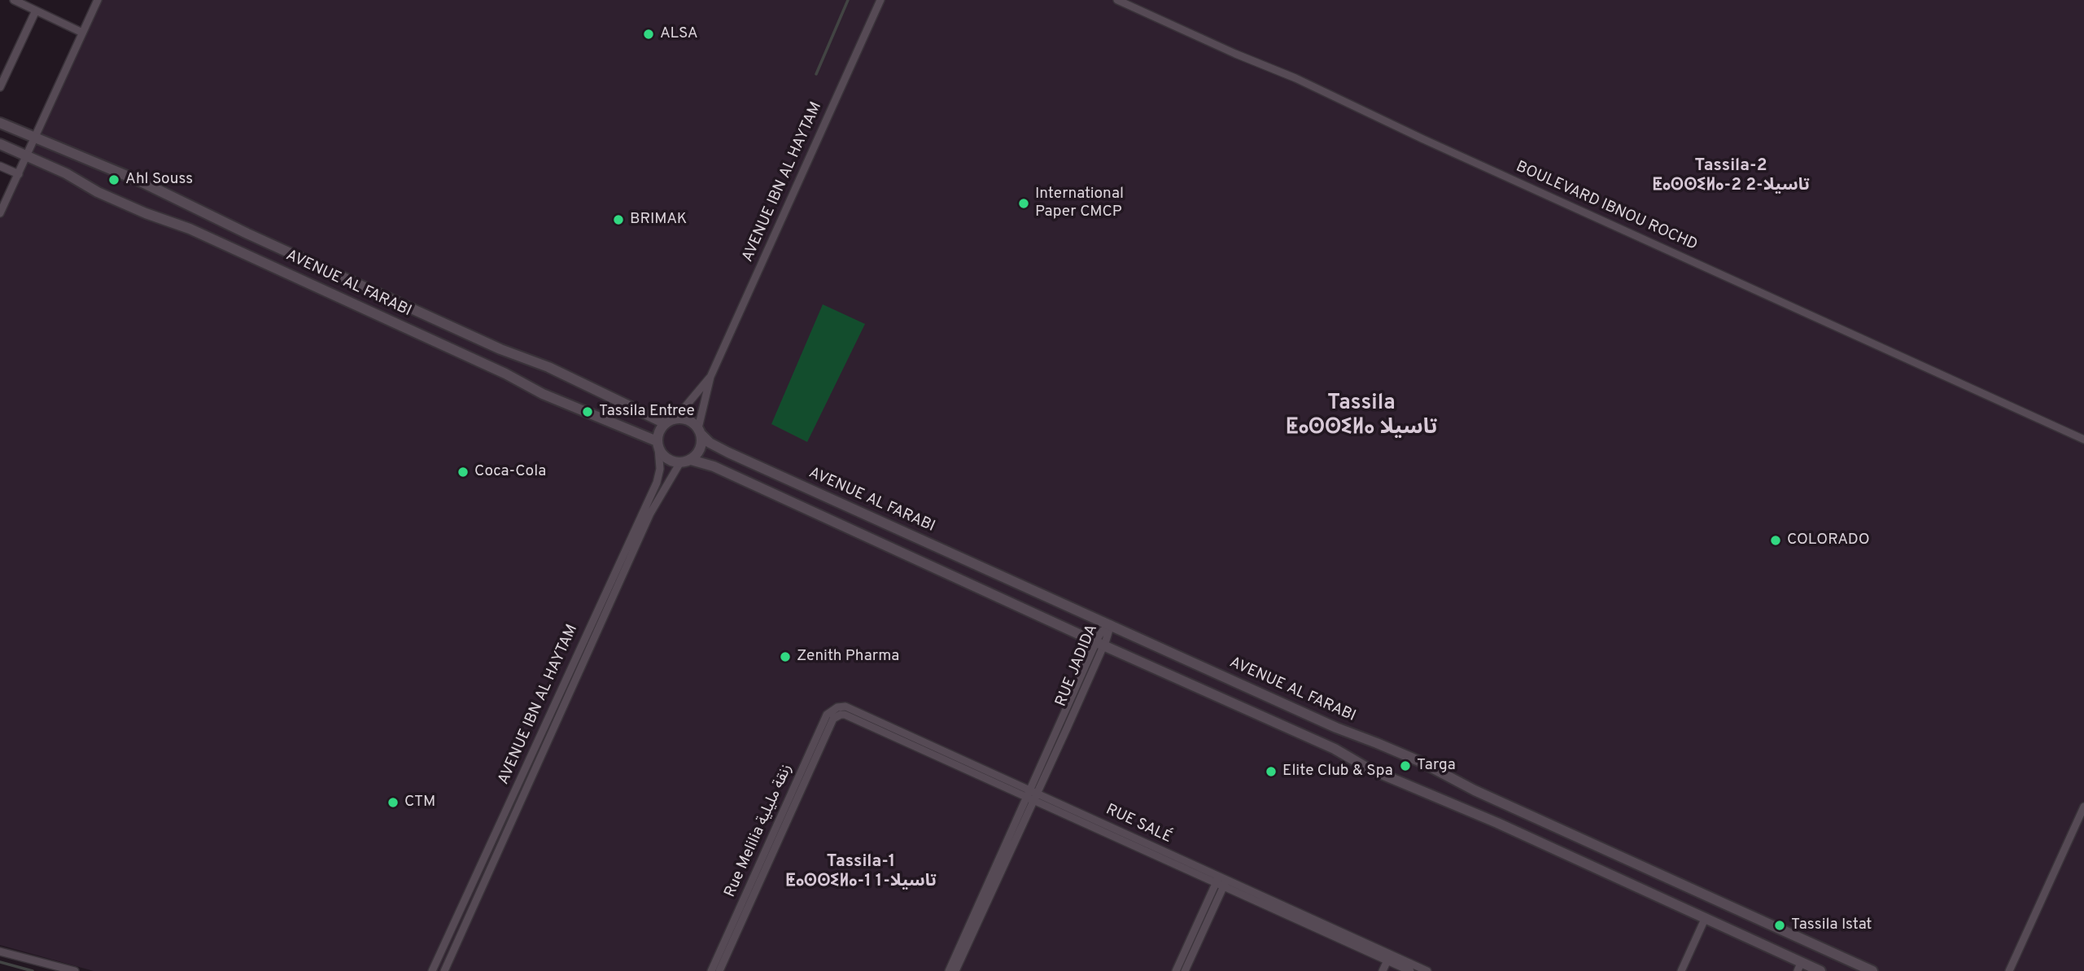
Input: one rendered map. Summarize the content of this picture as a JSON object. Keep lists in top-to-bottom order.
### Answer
{
  "streets": {
    "street": [
      "AVENUE IBN AL HAYTAM",
      "BOULEVARD IBNOU ROCHD",
      "AVENUE AL FARABI",
      "RUE JADIDA",
      "RUE SALÉ",
      "Rue Melilia زنقة مليلية"
    ]
  },
  "crossings": [
    ["AVENUE IBN AL HAYTAM", "AVENUE AL FARABI"],
    ["AVENUE AL FARABI", "RUE JADIDA"],
    ["RUE JADIDA", "RUE SALÉ"],
    ["RUE SALÉ", "Rue Melilia زنقة مليلية"]
  ],
  "districts": ["Tassila-2 ⵟⴰⵙⵙⵉⵍⴰ-2 2-تاسيلا", "Tassila ⵟⴰⵙⵙⵉⵍⴰ تاسيلا", "Tassila-1 ⵟⴰⵙⵙⵉⵍⴰ-1 1-تاسيلا"],
  "places": [
    "ALSA",
    "Ahl Souss",
    "International Paper CMCP",
    "BRIMAK",
    "Tassila Entree",
    "Coca-Cola",
    "COLORADO",
    "Zenith Pharma",
    "Targa",
    "Elite Club & Spa",
    "CTM",
    "Tassila Istat"
  ]
}
